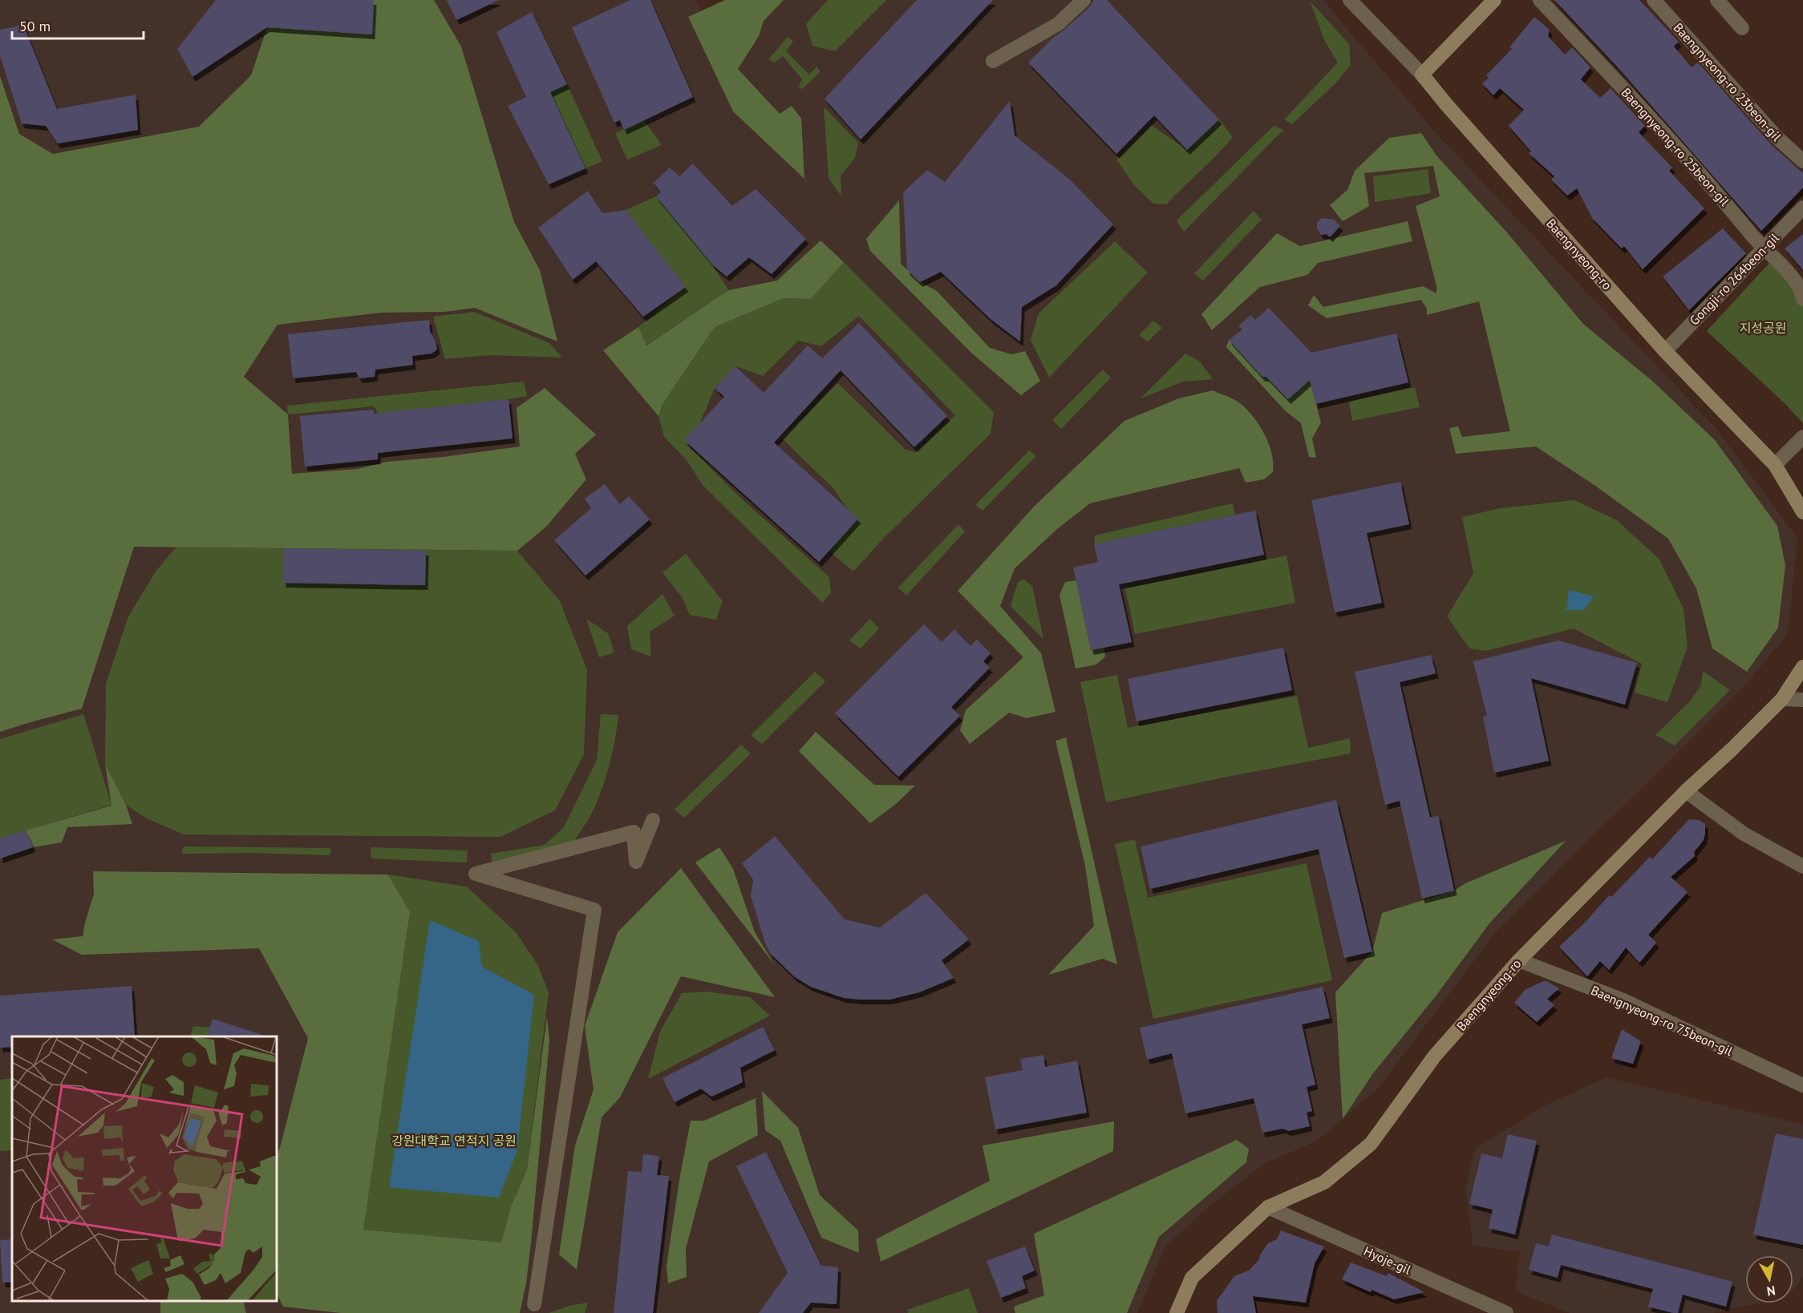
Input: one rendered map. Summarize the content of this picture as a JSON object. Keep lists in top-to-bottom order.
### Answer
{
  "streets": {
    "street": [
      "Baengnyeong-ro 23beon-gil",
      "Baengnyeong-ro 25beon-gil",
      "Baengnyeong-ro",
      "Gongji-ro 264beon-gil",
      "Baengnyeong-ro 75beon-gil",
      "Hyoje-gil"
    ]
  },
  "crossings": [
    ["Baengnyeong-ro 25beon-gil", "Gongji-ro 264beon-gil"],
    ["Baengnyeong-ro", "Gongji-ro 264beon-gil"],
    ["Baengnyeong-ro", "Baengnyeong-ro 75beon-gil"],
    ["Baengnyeong-ro", "Hyoje-gil"]
  ],
  "parks": ["지성공원", "강원대학교 연적지 공원"],
  "scale_bar": "50 m",
  "north": "bottom"
}
